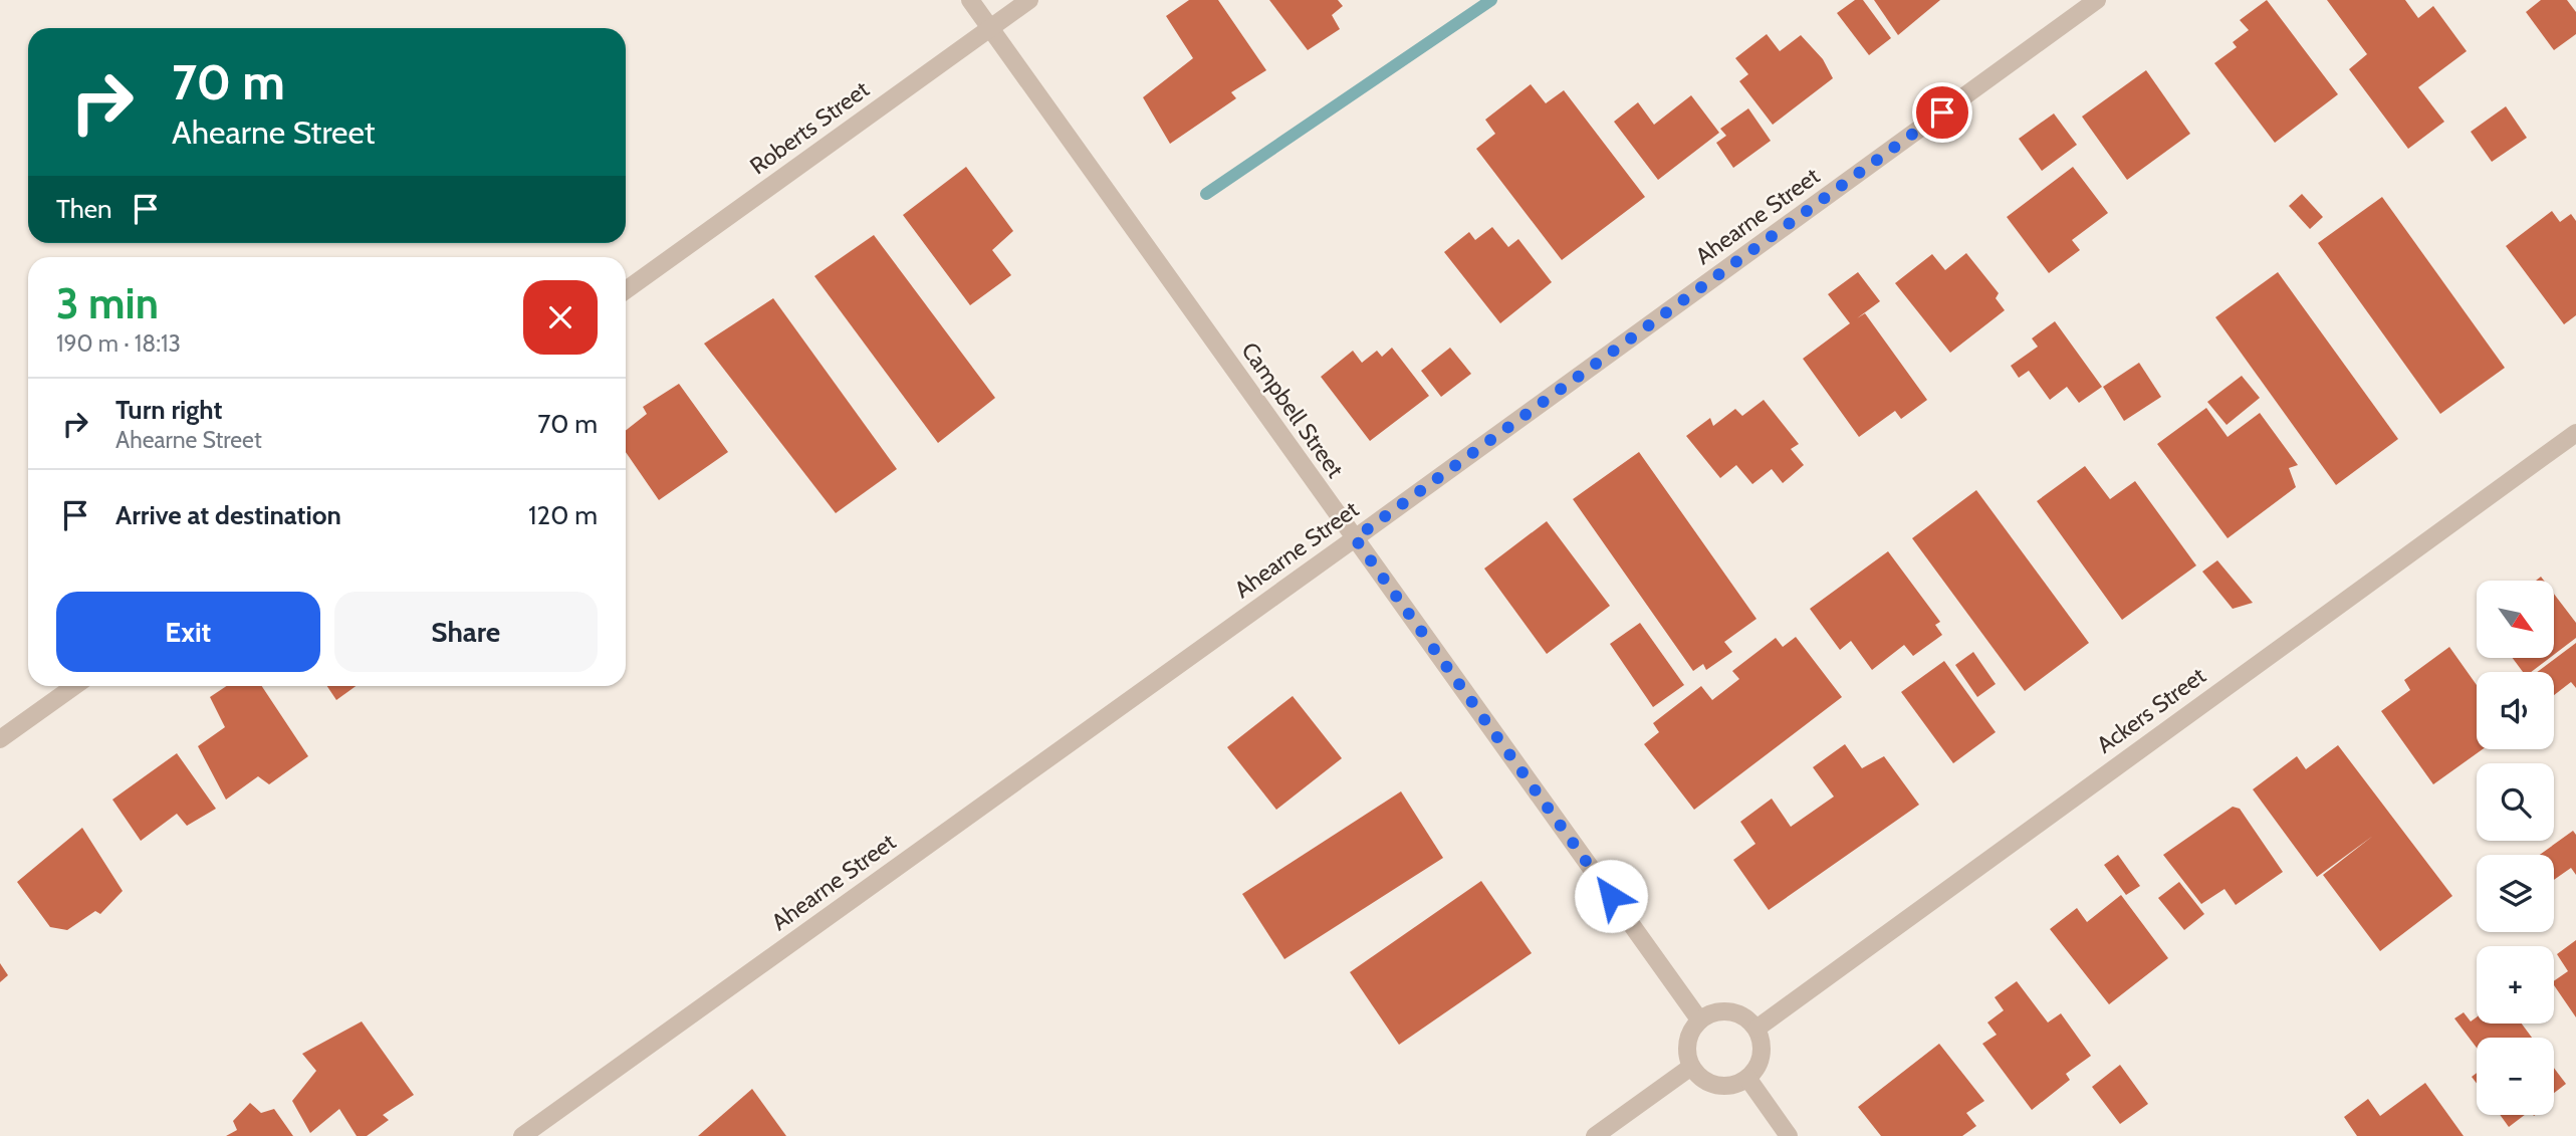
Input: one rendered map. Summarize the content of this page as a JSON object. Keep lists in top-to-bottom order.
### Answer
{
  "streets": {
    "street": [
      "Roberts Street",
      "Ahearne Street",
      "Campbell Street",
      "Ackers Street"
    ]
  },
  "crossings": [
    ["Roberts Street", "Campbell Street"],
    ["Ahearne Street", "Campbell Street"],
    ["Campbell Street", "Ackers Street"]
  ],
  "north": "bottom right",
  "page": {
    "turn": ["70 m", "Ahearne Street"],
    "then": "Then",
    "heading": ["3 min", "190 m · 18:13"],
    "list": [
      {
        "name": "Turn right",
        "note": "Ahearne Street",
        "value": "70 m"
      },
      {
        "name": "Arrive at destination",
        "value": "120 m"
      }
    ],
    "buttons": ["Exit", "Share"],
    "map_buttons": ["+", "−"]
  }
}
